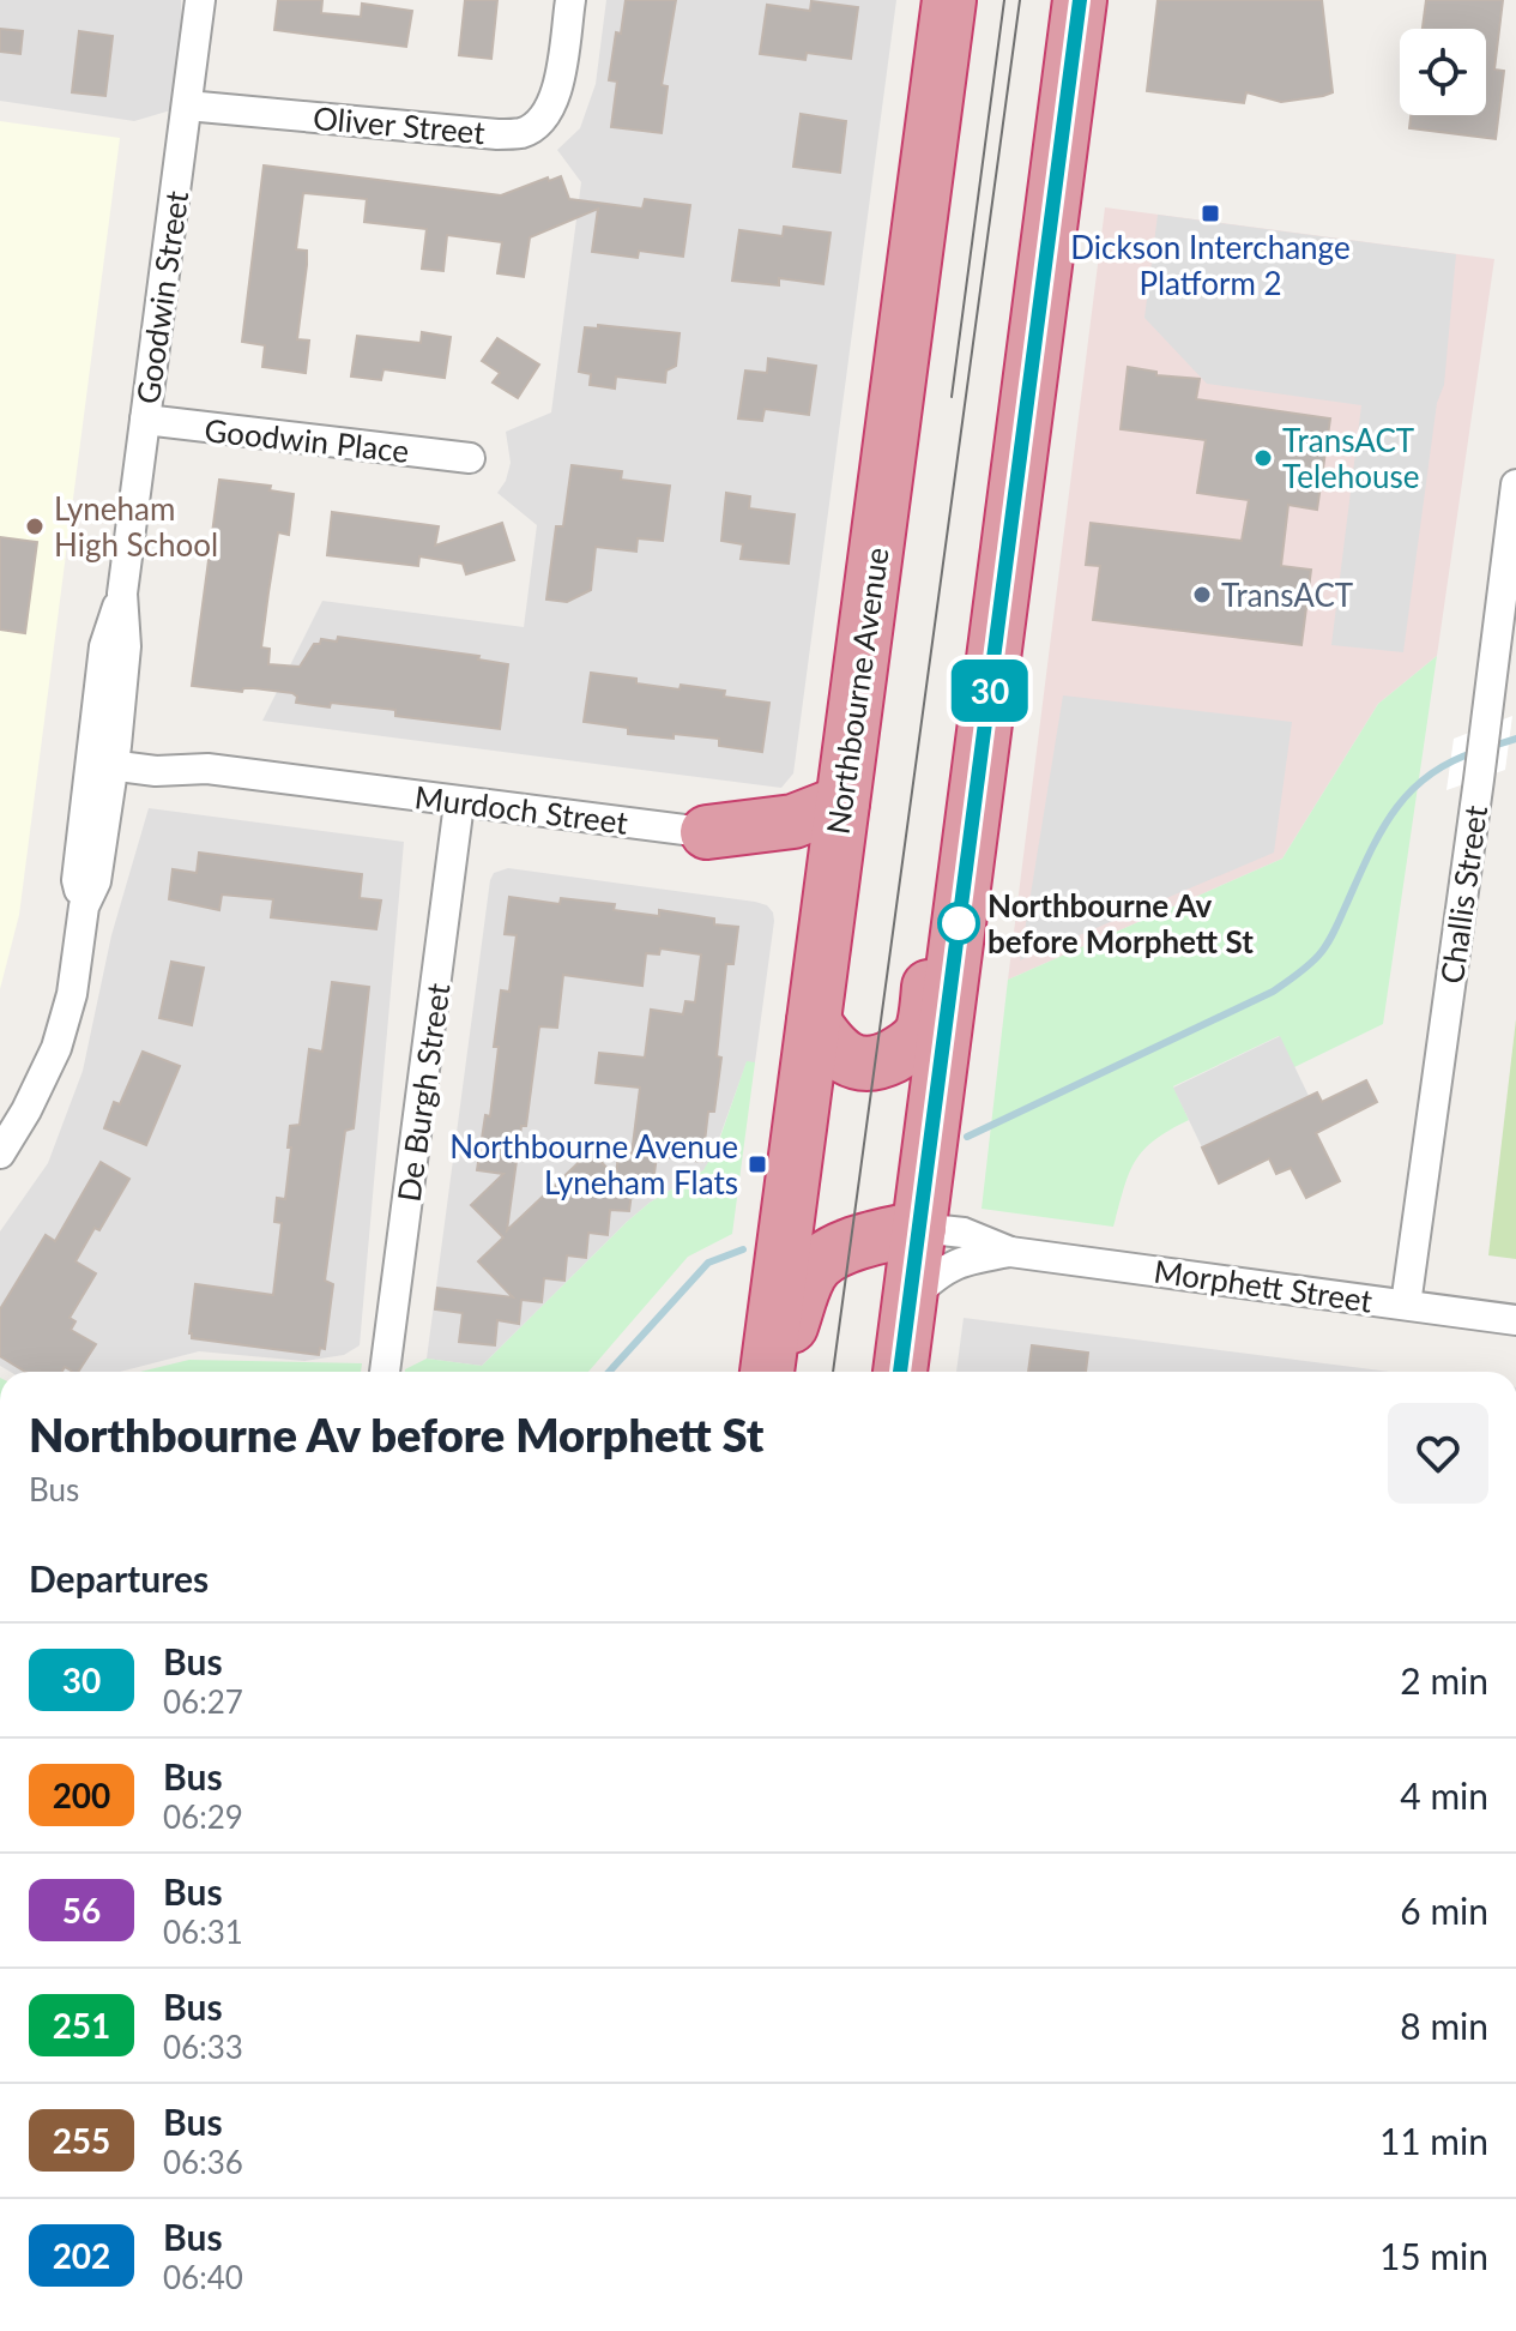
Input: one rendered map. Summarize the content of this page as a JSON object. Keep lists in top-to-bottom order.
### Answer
{
  "streets": {
    "highway": ["Northbourne Avenue"],
    "street": [
      "Oliver Street",
      "Goodwin Street",
      "Goodwin Place",
      "Murdoch Street",
      "Challis Street",
      "De Burgh Street",
      "Morphett Street"
    ]
  },
  "crossings": [
    ["Oliver Street", "Goodwin Street"],
    ["Goodwin Street", "Goodwin Place"],
    ["Goodwin Street", "Murdoch Street"],
    ["Murdoch Street", "De Burgh Street"],
    ["Challis Street", "Morphett Street"]
  ],
  "places": {
    "transit": ["Dickson Interchange Platform 2", "Northbourne Avenue Lyneham Flats"],
    "other": [
      "TransACT Telehouse",
      "Lyneham High School",
      "TransACT",
      "Northbourne Av before Morphett St"
    ]
  },
  "lines": ["bus line 30"],
  "page": {
    "on_map": "30",
    "heading": [
      ["Northbourne Av before Morphett St", "Bus"],
      "Departures"
    ],
    "list": [
      {
        "mark": "30",
        "name": "Bus",
        "note": "06:27",
        "value": "2 min"
      },
      {
        "mark": "200",
        "name": "Bus",
        "note": "06:29",
        "value": "4 min"
      },
      {
        "mark": "56",
        "name": "Bus",
        "note": "06:31",
        "value": "6 min"
      },
      {
        "mark": "251",
        "name": "Bus",
        "note": "06:33",
        "value": "8 min"
      },
      {
        "mark": "255",
        "name": "Bus",
        "note": "06:36",
        "value": "11 min"
      },
      {
        "mark": "202",
        "name": "Bus",
        "note": "06:40",
        "value": "15 min"
      }
    ]
  }
}
